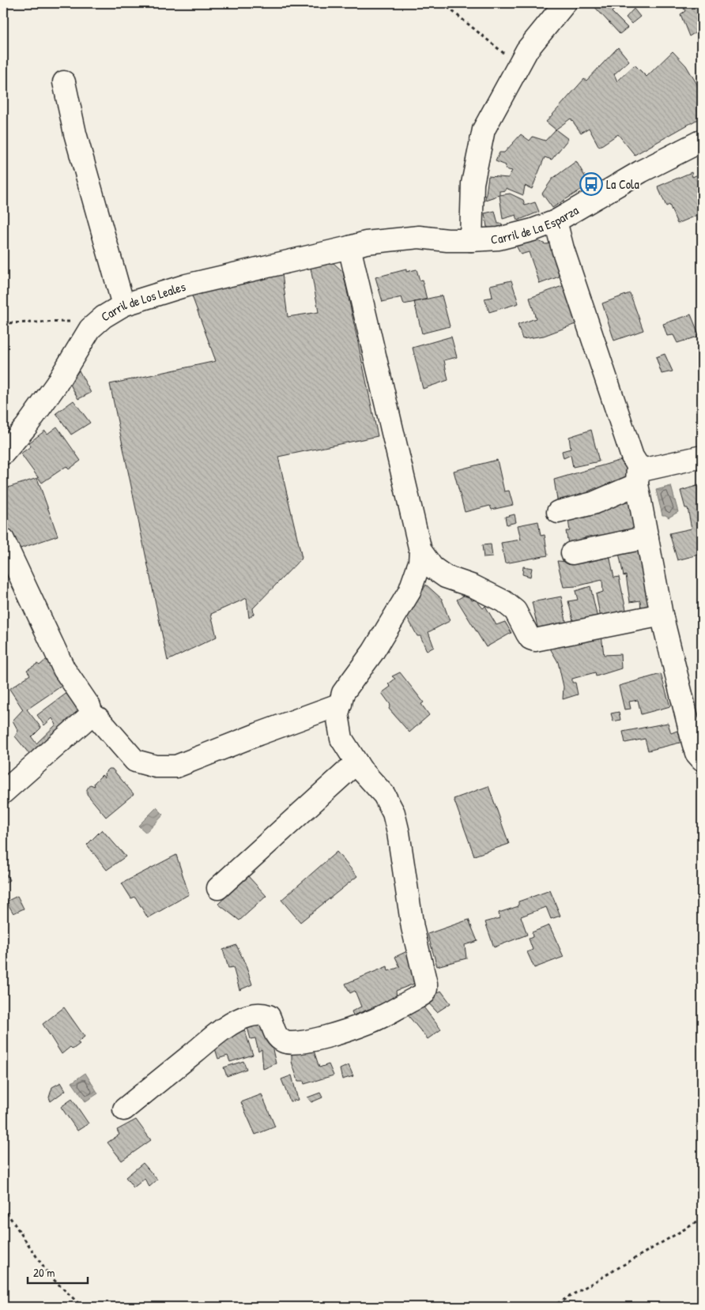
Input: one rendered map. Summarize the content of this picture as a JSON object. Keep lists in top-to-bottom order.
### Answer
{
  "streets": {
    "street": ["Carril de La Esparza", "Carril de Los Leales"]
  },
  "crossings": [
    ["Carril de La Esparza", "Carril de Los Leales"]
  ],
  "places": {
    "bus stop": ["La Cola"]
  },
  "scale_bar": "20 m"
}
